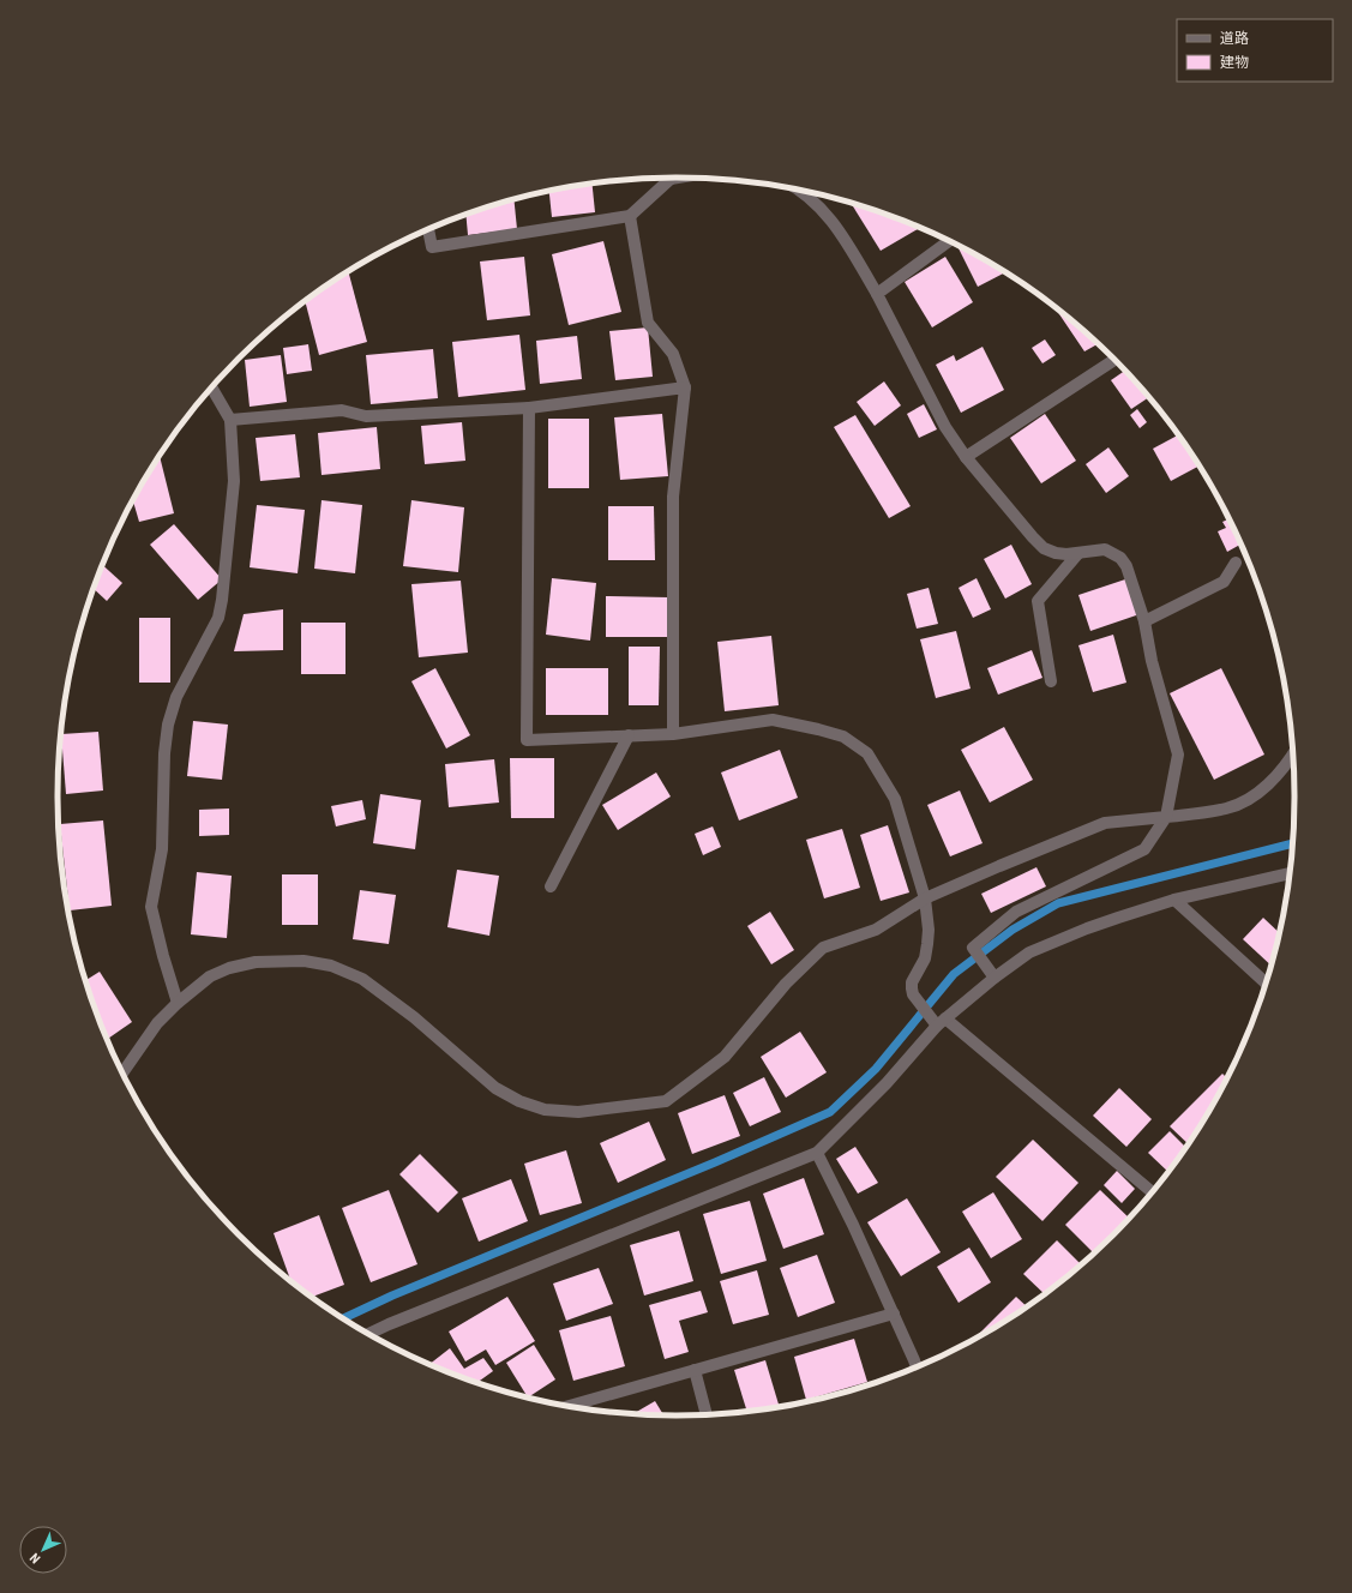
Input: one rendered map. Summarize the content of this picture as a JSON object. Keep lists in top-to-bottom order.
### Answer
{
  "legend": ["道路", "建物"],
  "north": "bottom left"
}
